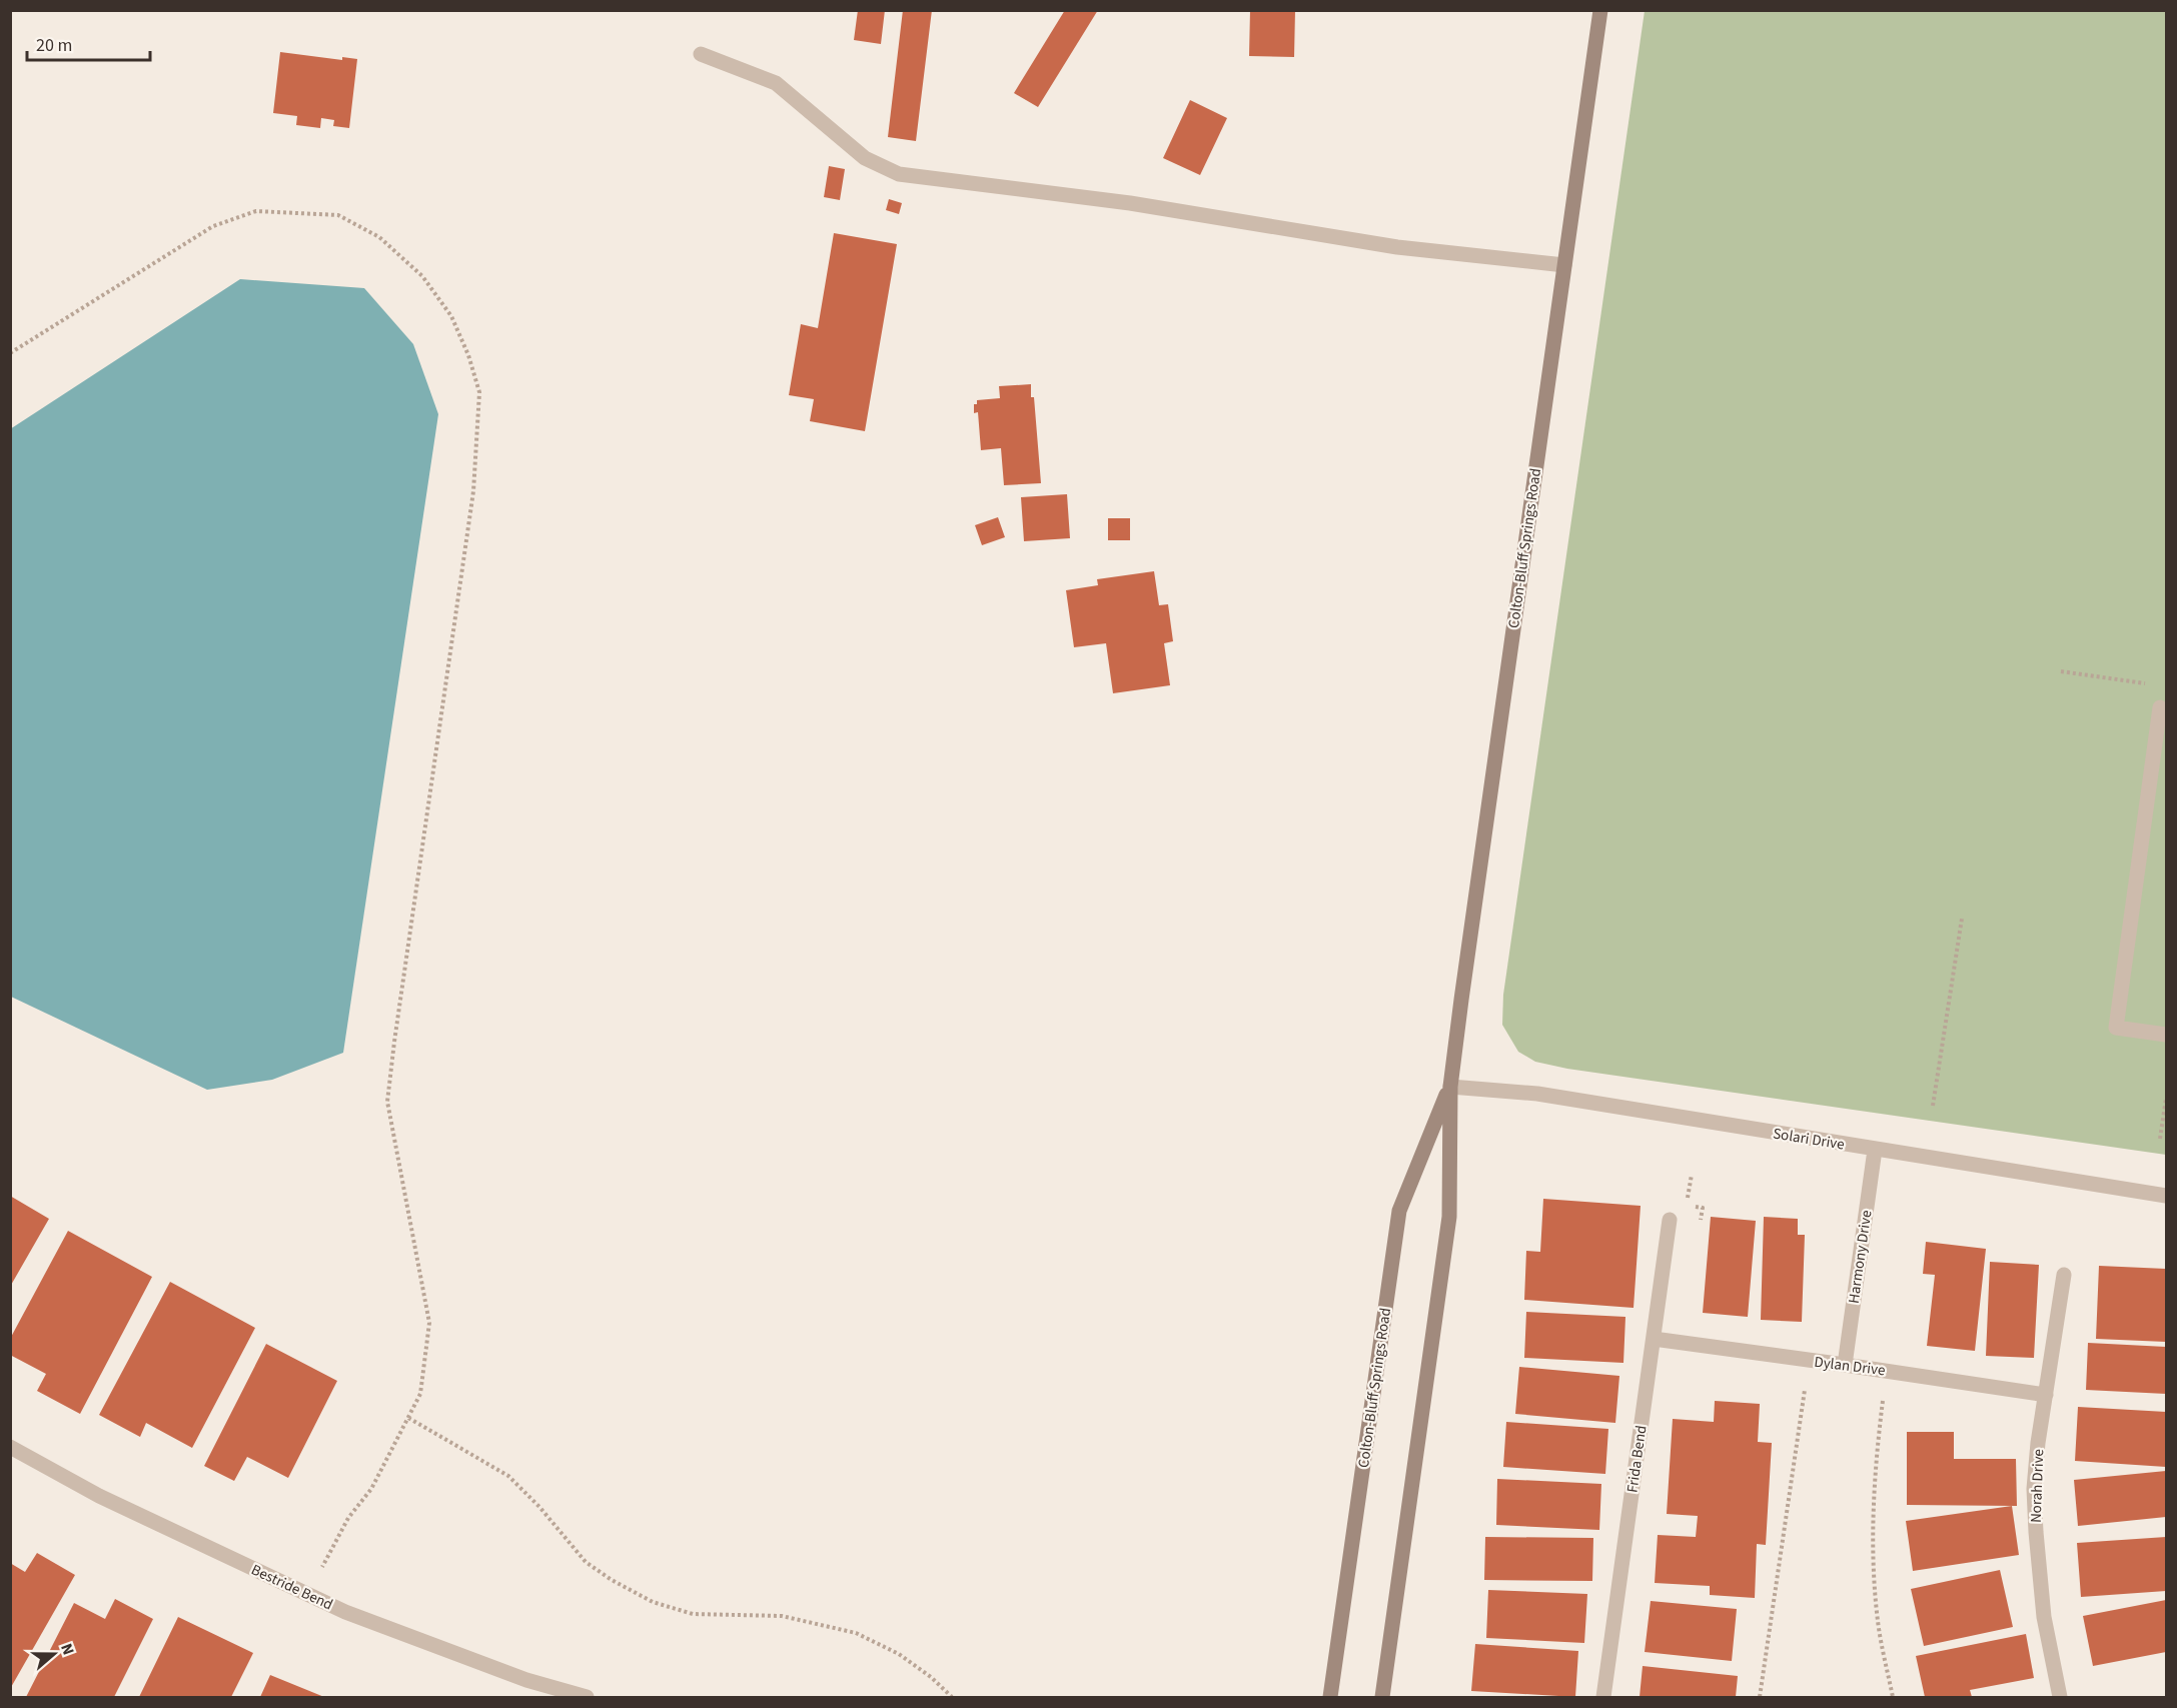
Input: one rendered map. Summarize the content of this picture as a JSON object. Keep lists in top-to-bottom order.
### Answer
{
  "streets": {
    "street": [
      "Colton-Bluff Springs Road",
      "Solari Drive",
      "Harmony Drive",
      "Dylan Drive",
      "Frida Bend",
      "Norah Drive",
      "Bestride Bend"
    ]
  },
  "crossings": [
    ["Colton-Bluff Springs Road", "Solari Drive"],
    ["Solari Drive", "Harmony Drive"],
    ["Harmony Drive", "Dylan Drive"],
    ["Dylan Drive", "Frida Bend"],
    ["Dylan Drive", "Norah Drive"]
  ],
  "scale_bar": "20 m",
  "north": "right"
}
